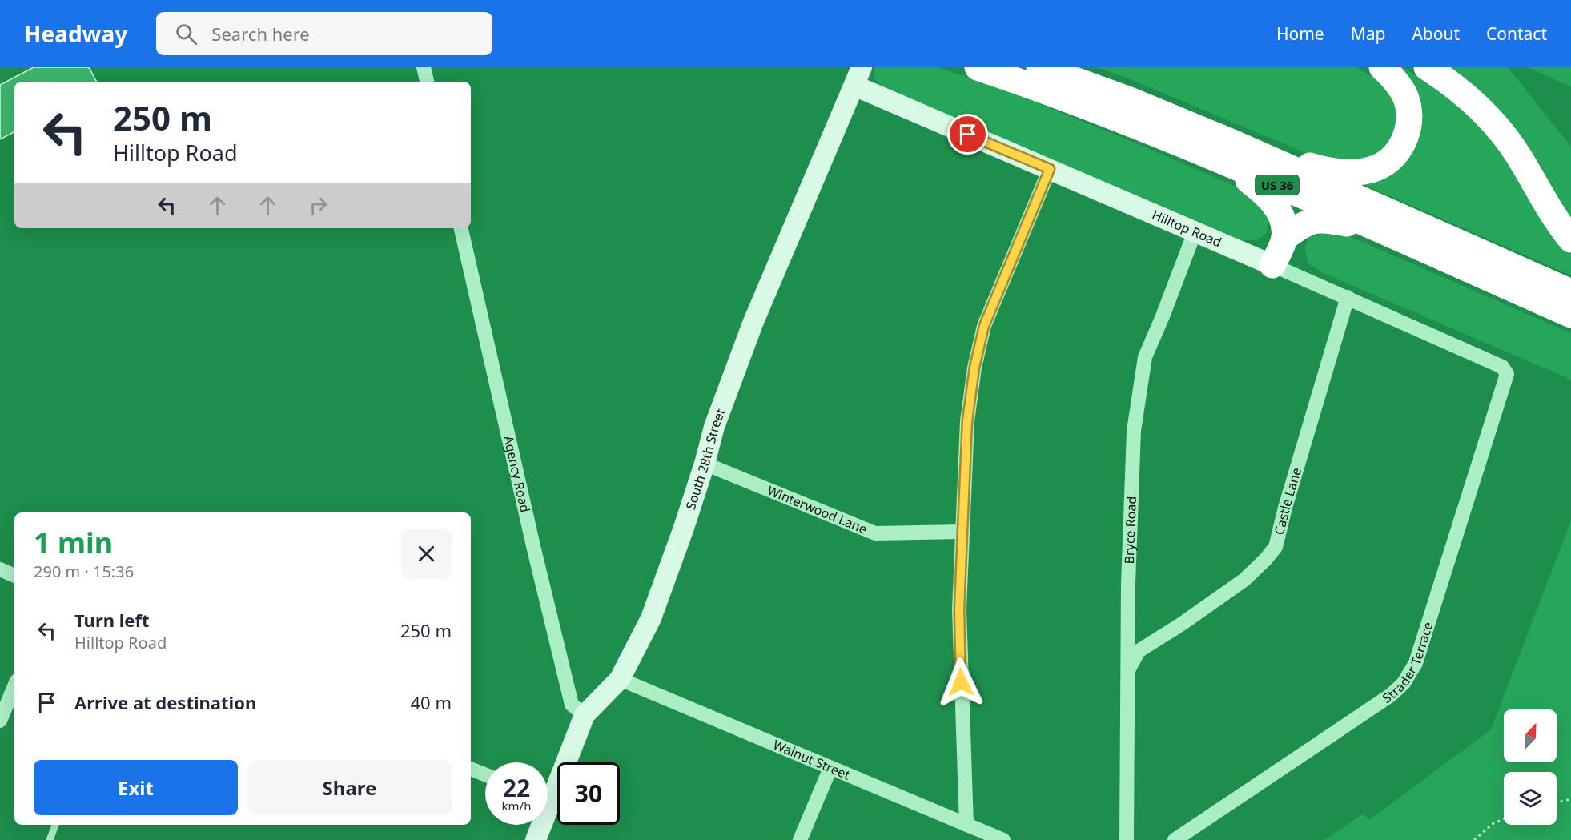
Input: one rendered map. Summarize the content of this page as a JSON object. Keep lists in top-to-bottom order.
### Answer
{
  "streets": {
    "highway": ["US 36"],
    "street": [
      "Hilltop Road",
      "South 28th Street",
      "Agency Road",
      "Castle Lane",
      "Winterwood Lane",
      "Bryce Road",
      "Strader Terrace",
      "Walnut Street"
    ]
  },
  "crossings": [
    ["Hilltop Road", "South 28th Street"],
    ["Hilltop Road", "Castle Lane"],
    ["Hilltop Road", "Bryce Road"],
    ["Hilltop Road", "Strader Terrace"],
    ["South 28th Street", "Agency Road"],
    ["South 28th Street", "Winterwood Lane"],
    ["South 28th Street", "Walnut Street"],
    ["Castle Lane", "Bryce Road"]
  ],
  "north": "top right",
  "page": {
    "header": "Headway",
    "search": "Search here",
    "nav": [
      "Home",
      "Map",
      "About",
      "Contact"
    ],
    "turn": ["250 m", "Hilltop Road"],
    "heading": ["1 min", "290 m · 15:36"],
    "list": [
      {
        "name": "Turn left",
        "note": "Hilltop Road",
        "value": "250 m"
      },
      {
        "name": "Arrive at destination",
        "value": "40 m"
      }
    ],
    "buttons": ["Exit", "Share"],
    "speed": "22 km/h",
    "limit": "30"
  }
}
